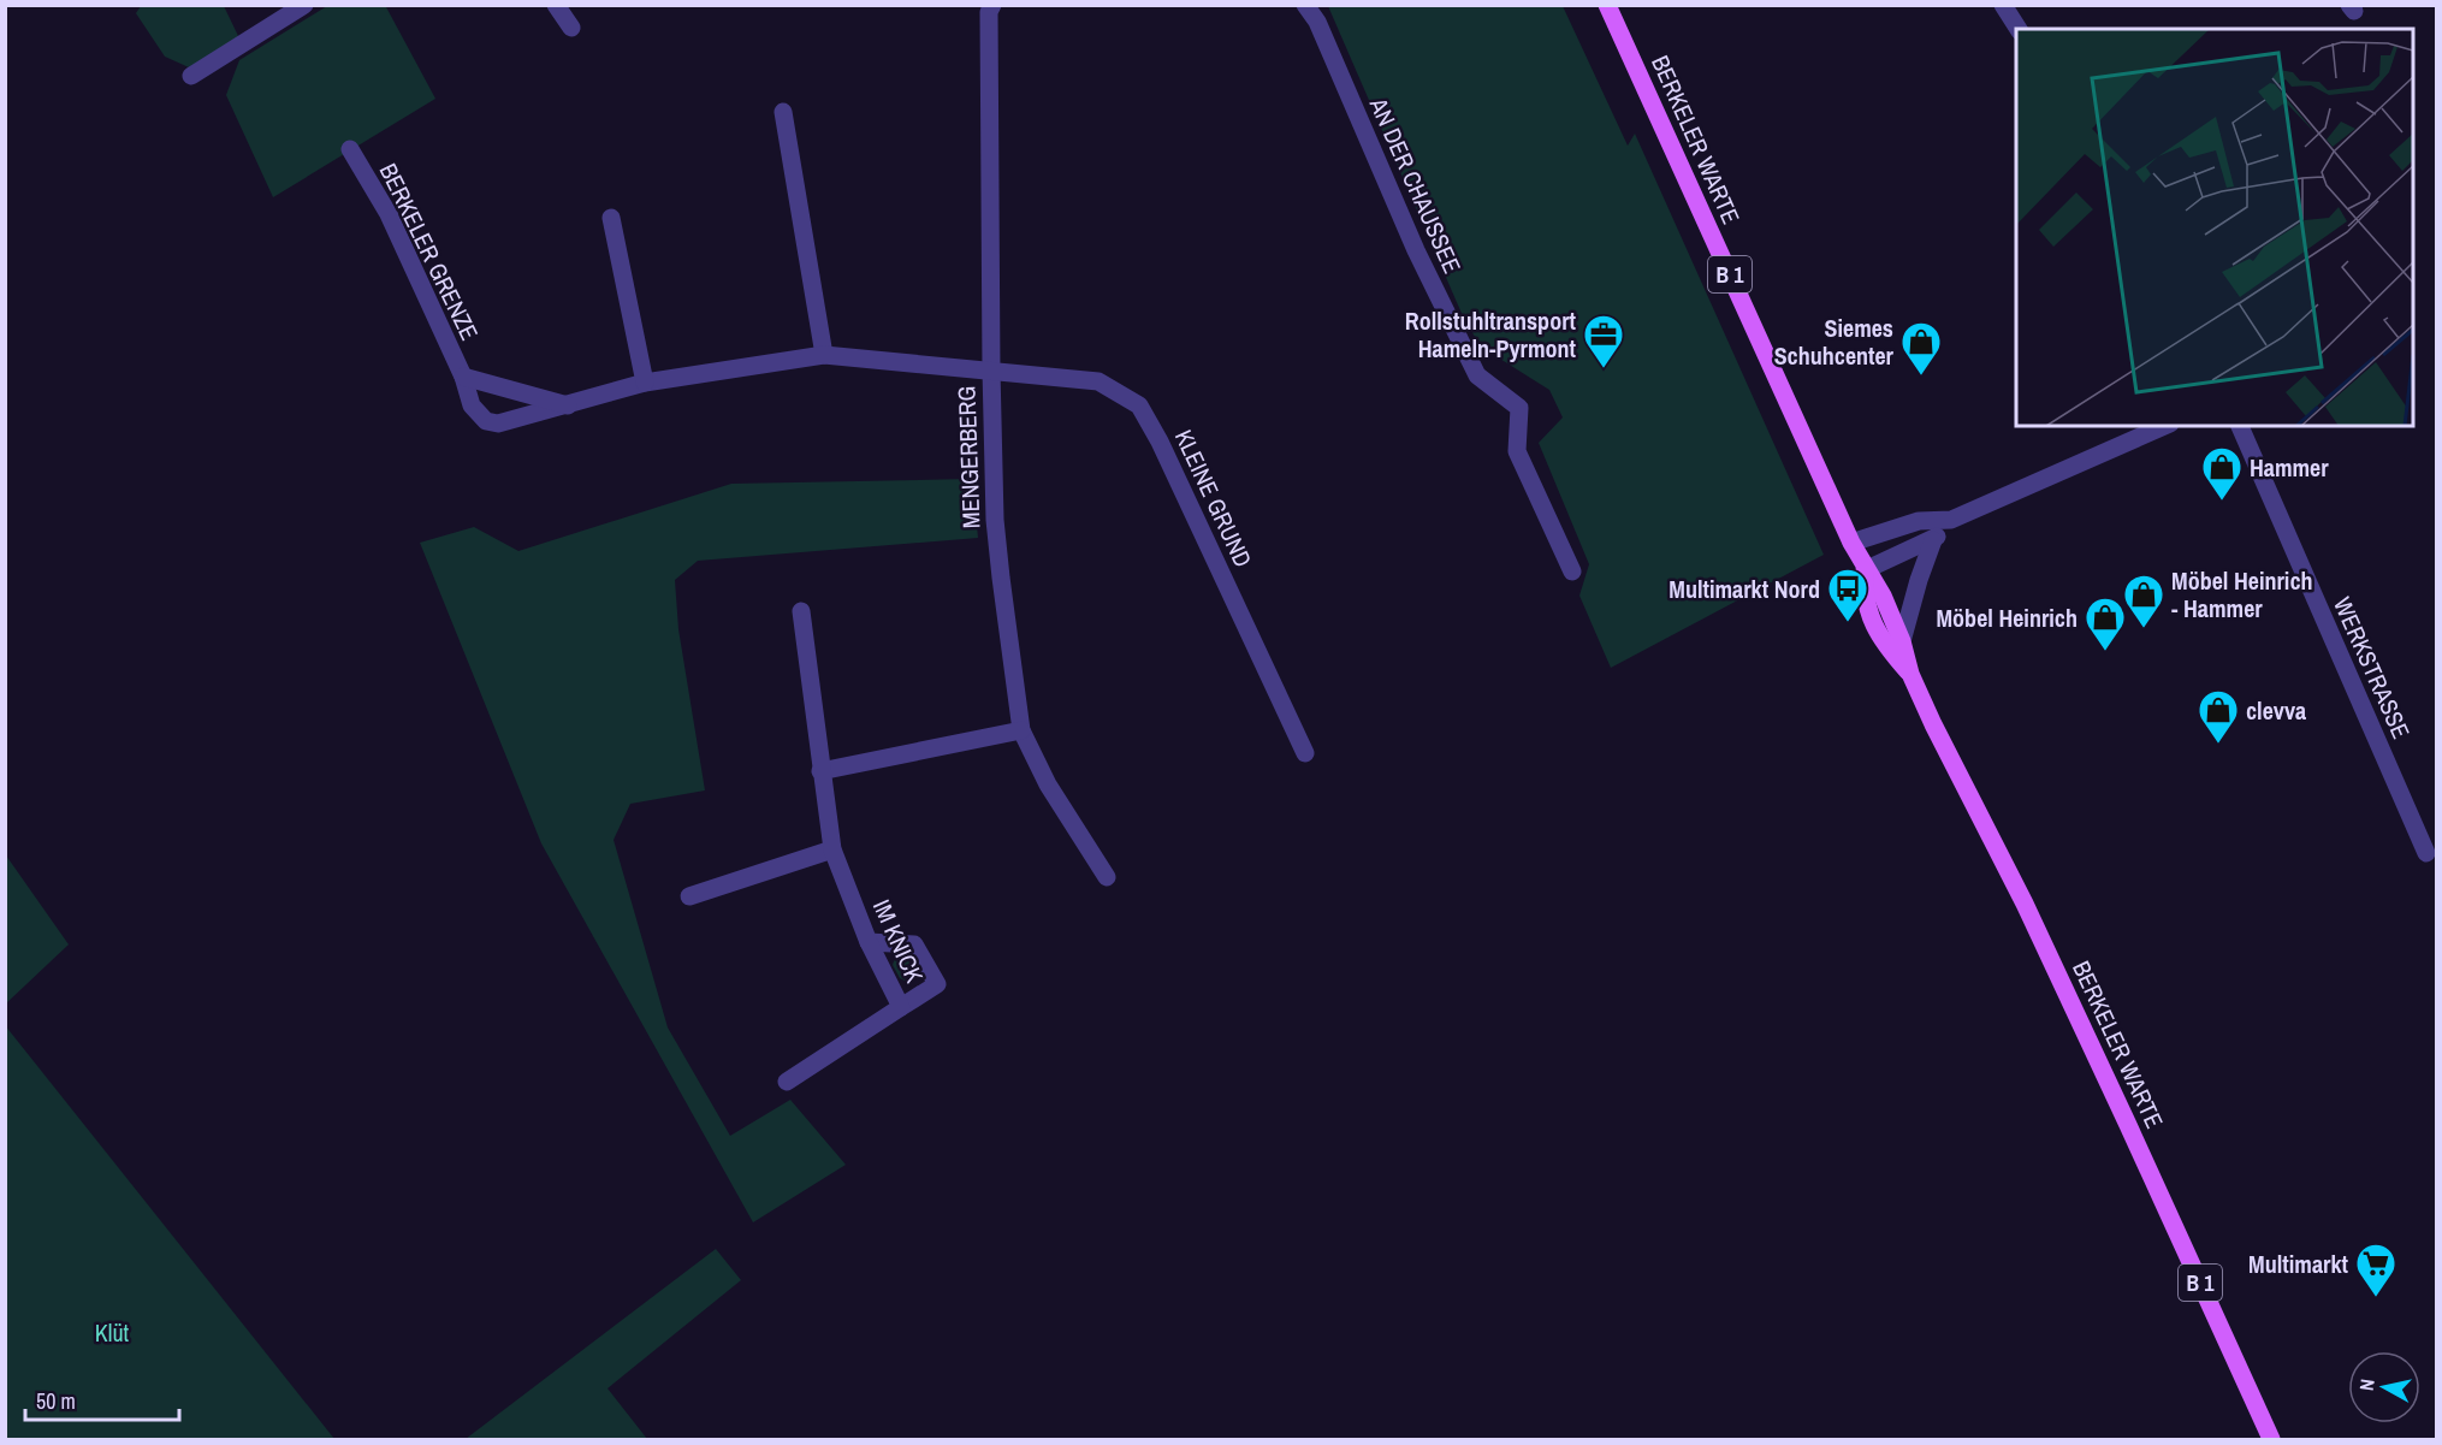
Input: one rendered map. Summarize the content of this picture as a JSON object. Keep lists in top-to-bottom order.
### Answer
{
  "streets": {
    "main road": ["BERKELER WARTE", "B 1"],
    "street": [
      "AN DER CHAUSSEE",
      "BERKELER GRENZE",
      "MENGERBERG",
      "KLEINE GRUND",
      "WERKSTRASSE",
      "IM KNICK"
    ]
  },
  "crossings": [
    ["BERKELER GRENZE", "MENGERBERG"],
    ["BERKELER GRENZE", "KLEINE GRUND"],
    ["MENGERBERG", "KLEINE GRUND"]
  ],
  "parks": ["Klüt"],
  "places": {
    "office": ["Rollstuhltransport Hameln-Pyrmont"],
    "shop": [
      "Siemes Schuhcenter",
      "Hammer",
      "Möbel Heinrich - Hammer",
      "Möbel Heinrich",
      "clevva"
    ],
    "bus stop": ["Multimarkt Nord"],
    "supermarket": ["Multimarkt"]
  },
  "scale_bar": "50 m",
  "north": "left"
}
